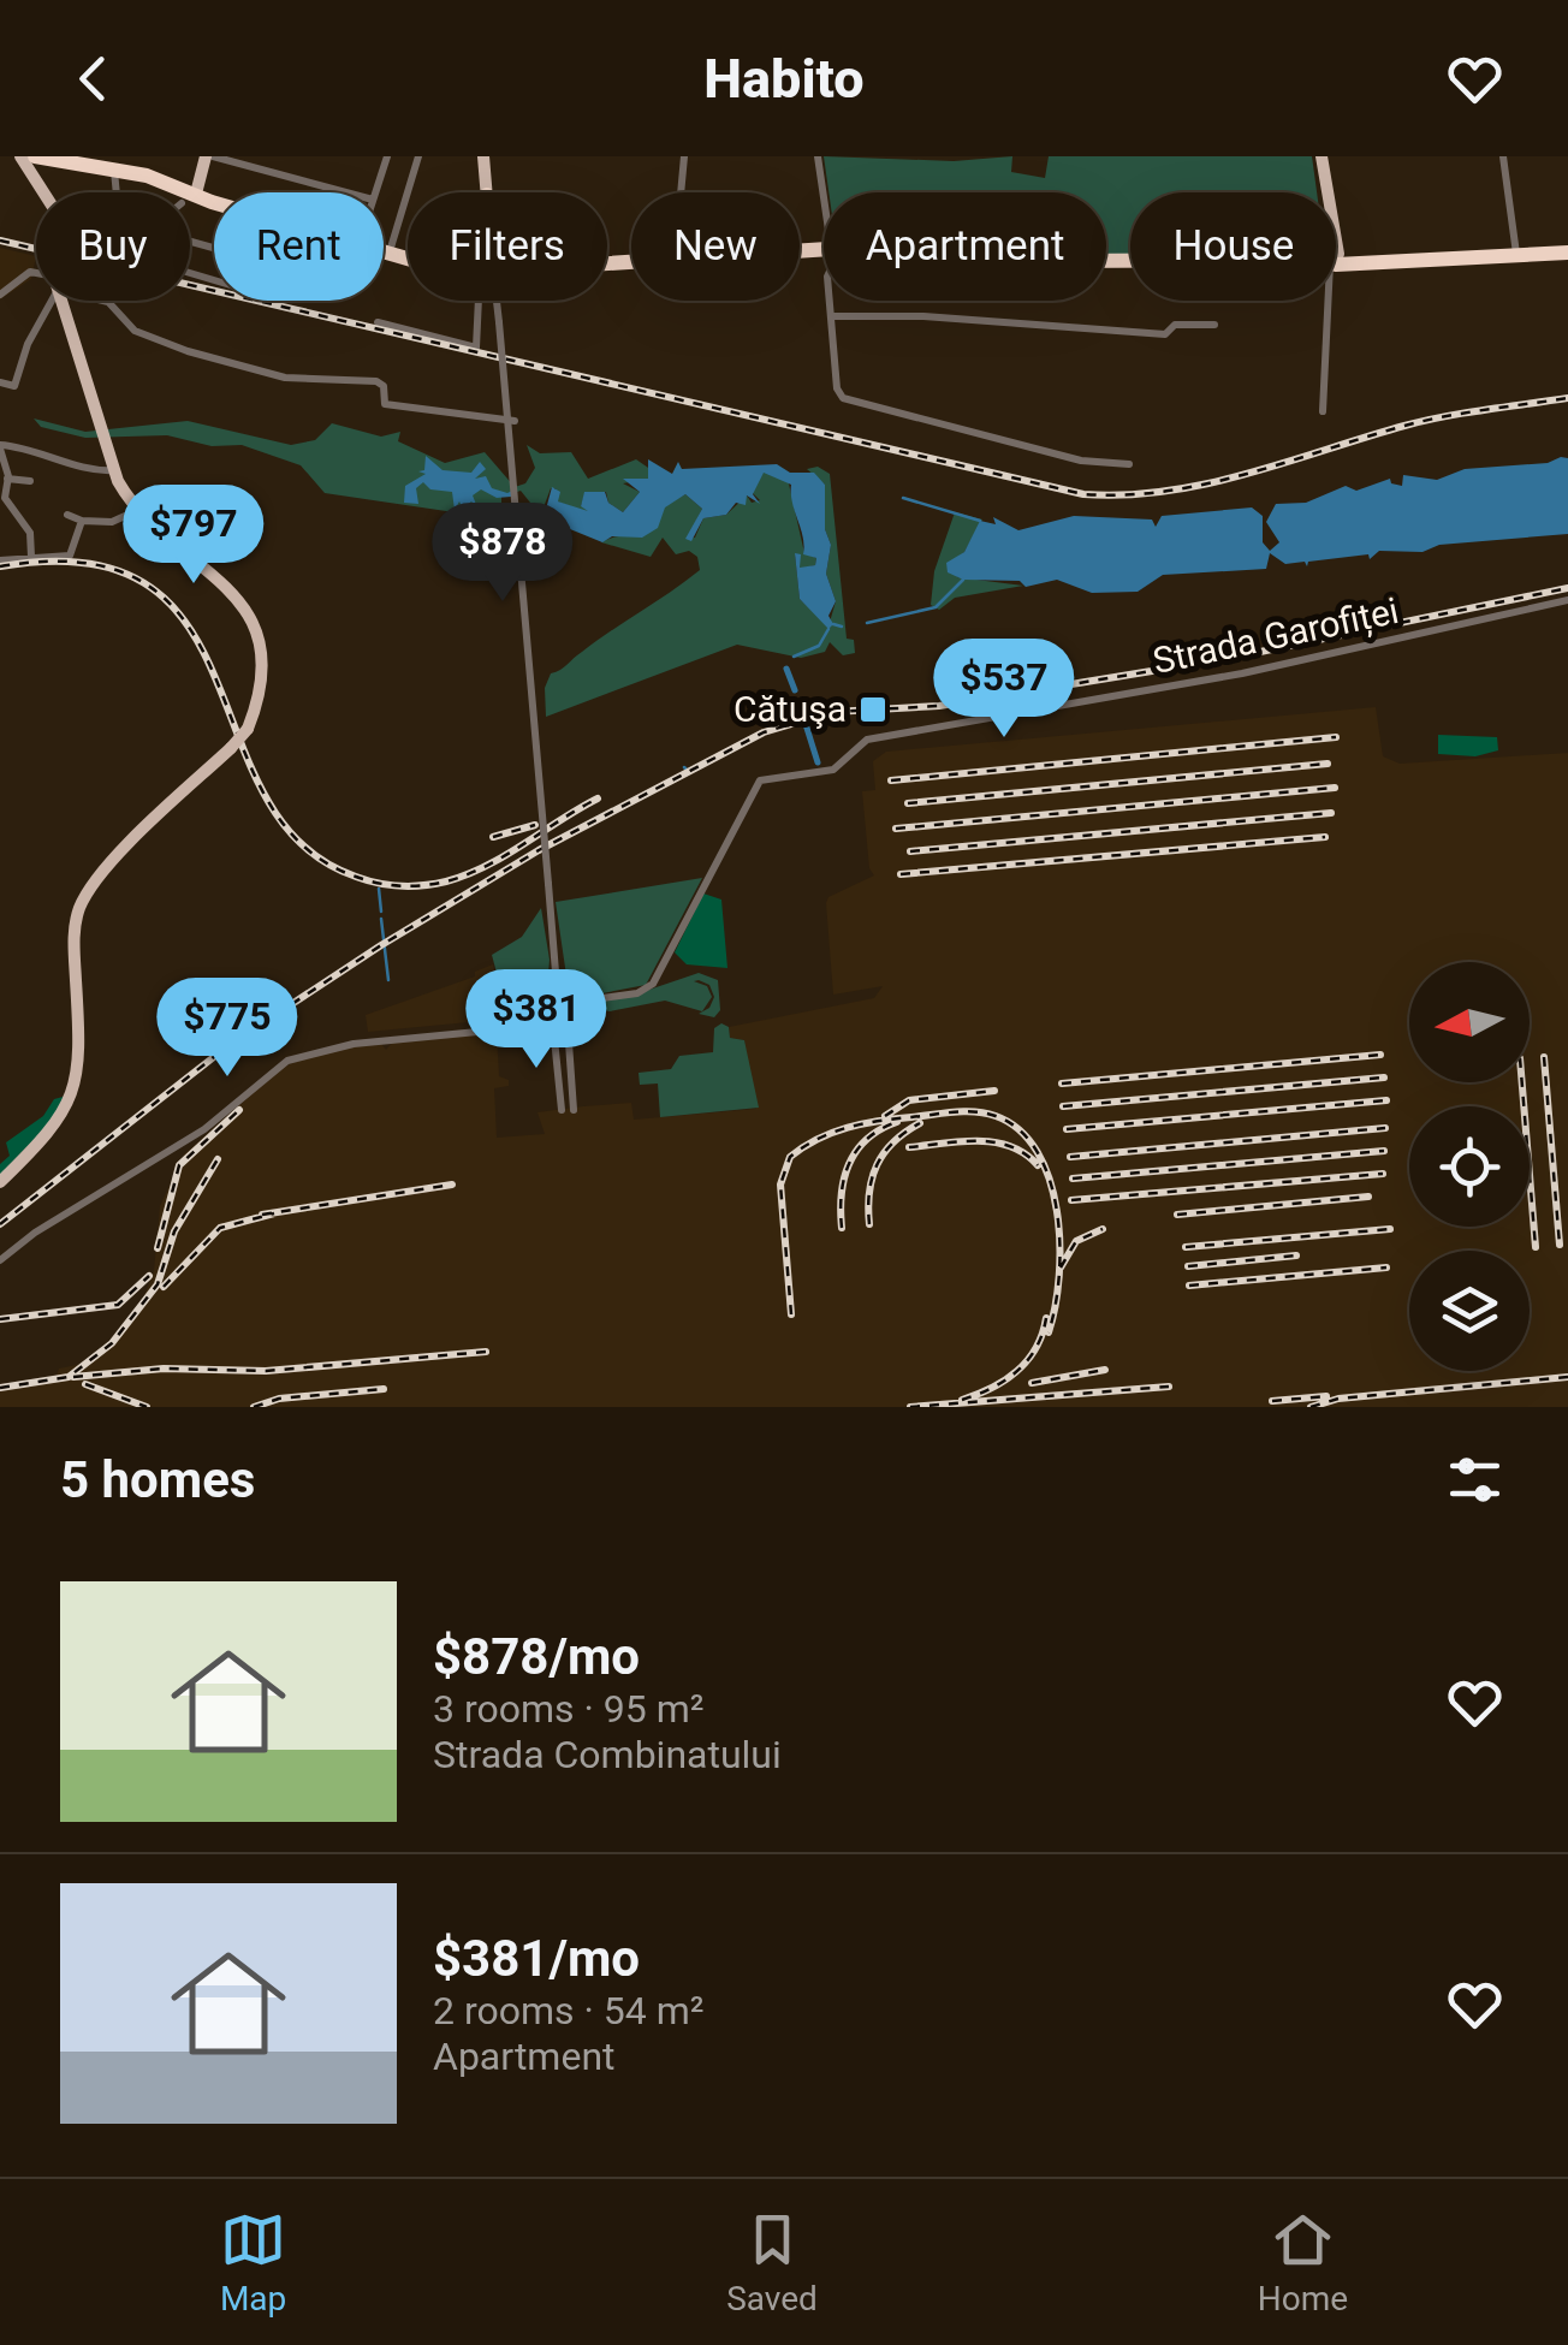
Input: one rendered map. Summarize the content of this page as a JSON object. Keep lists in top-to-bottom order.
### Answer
{
  "streets": {
    "street": ["Strada Garofiței"]
  },
  "places": {
    "transit": ["Cătuşa"]
  },
  "north": "left",
  "page": {
    "header": "Habito",
    "chip": [
      "Buy",
      "Rent",
      "Filters",
      "New",
      "Apartment",
      "House"
    ],
    "price": [
      "$797",
      "$878",
      "$537",
      "$381",
      "$775"
    ],
    "heading": "5 homes",
    "list": [
      {
        "name": "$878/mo",
        "note": "3 rooms · 95 m² · Strada Combinatului"
      },
      {
        "name": "$381/mo",
        "note": "2 rooms · 54 m² · Apartment"
      }
    ],
    "tabs": ["Map", "Saved", "Home"]
  }
}
